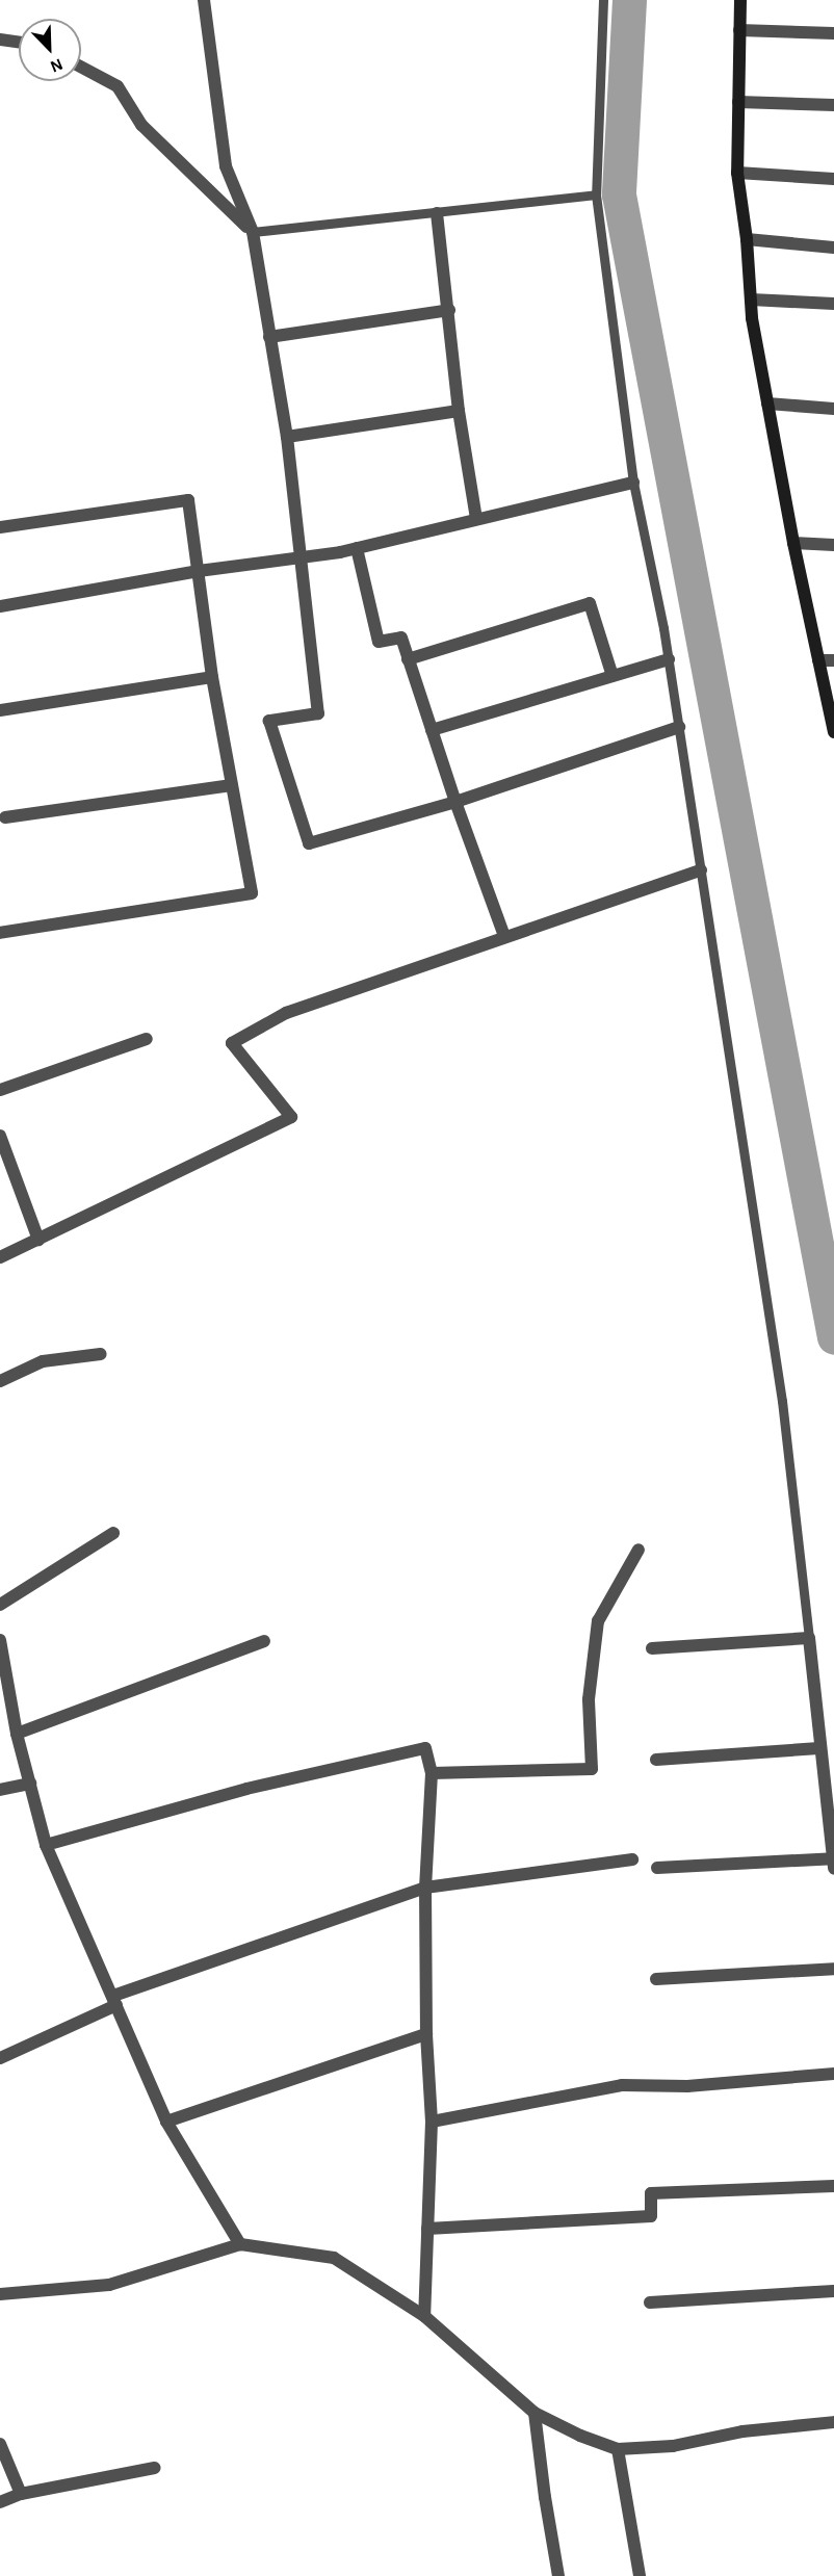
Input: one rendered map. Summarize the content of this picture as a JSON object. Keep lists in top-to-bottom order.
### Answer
{
  "north": "bottom right"
}
